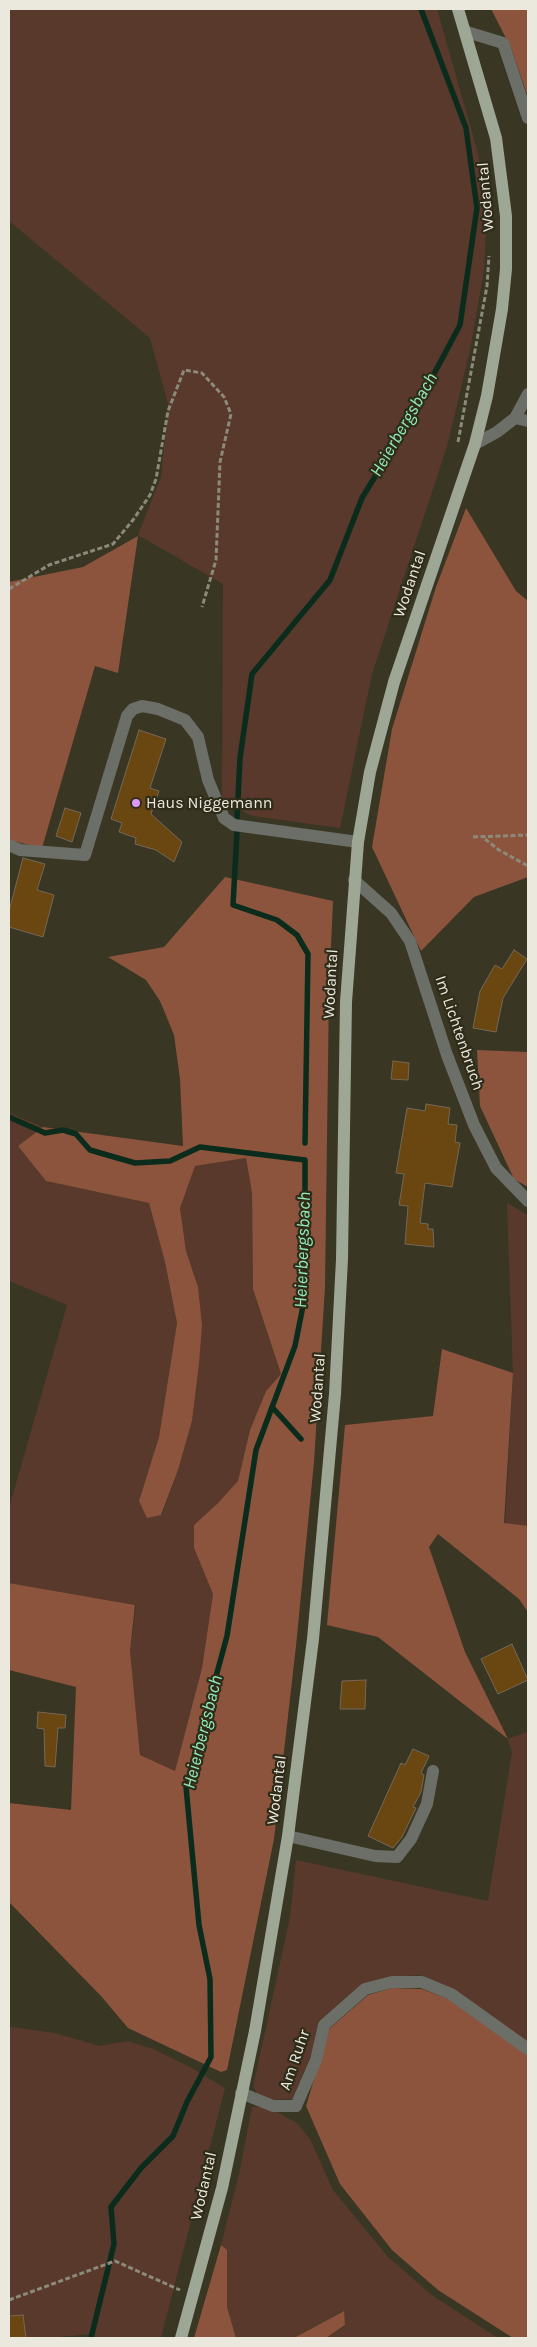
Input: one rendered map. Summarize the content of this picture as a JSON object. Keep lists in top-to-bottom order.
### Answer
{
  "streets": {
    "main road": ["Wodantal"],
    "street": ["Im Lichtenbruch", "Am Ruhr"]
  },
  "crossings": [
    ["Wodantal", "Im Lichtenbruch"],
    ["Wodantal", "Am Ruhr"]
  ],
  "water": ["Heierbergsbach"],
  "places": ["Haus Niggemann"]
}
